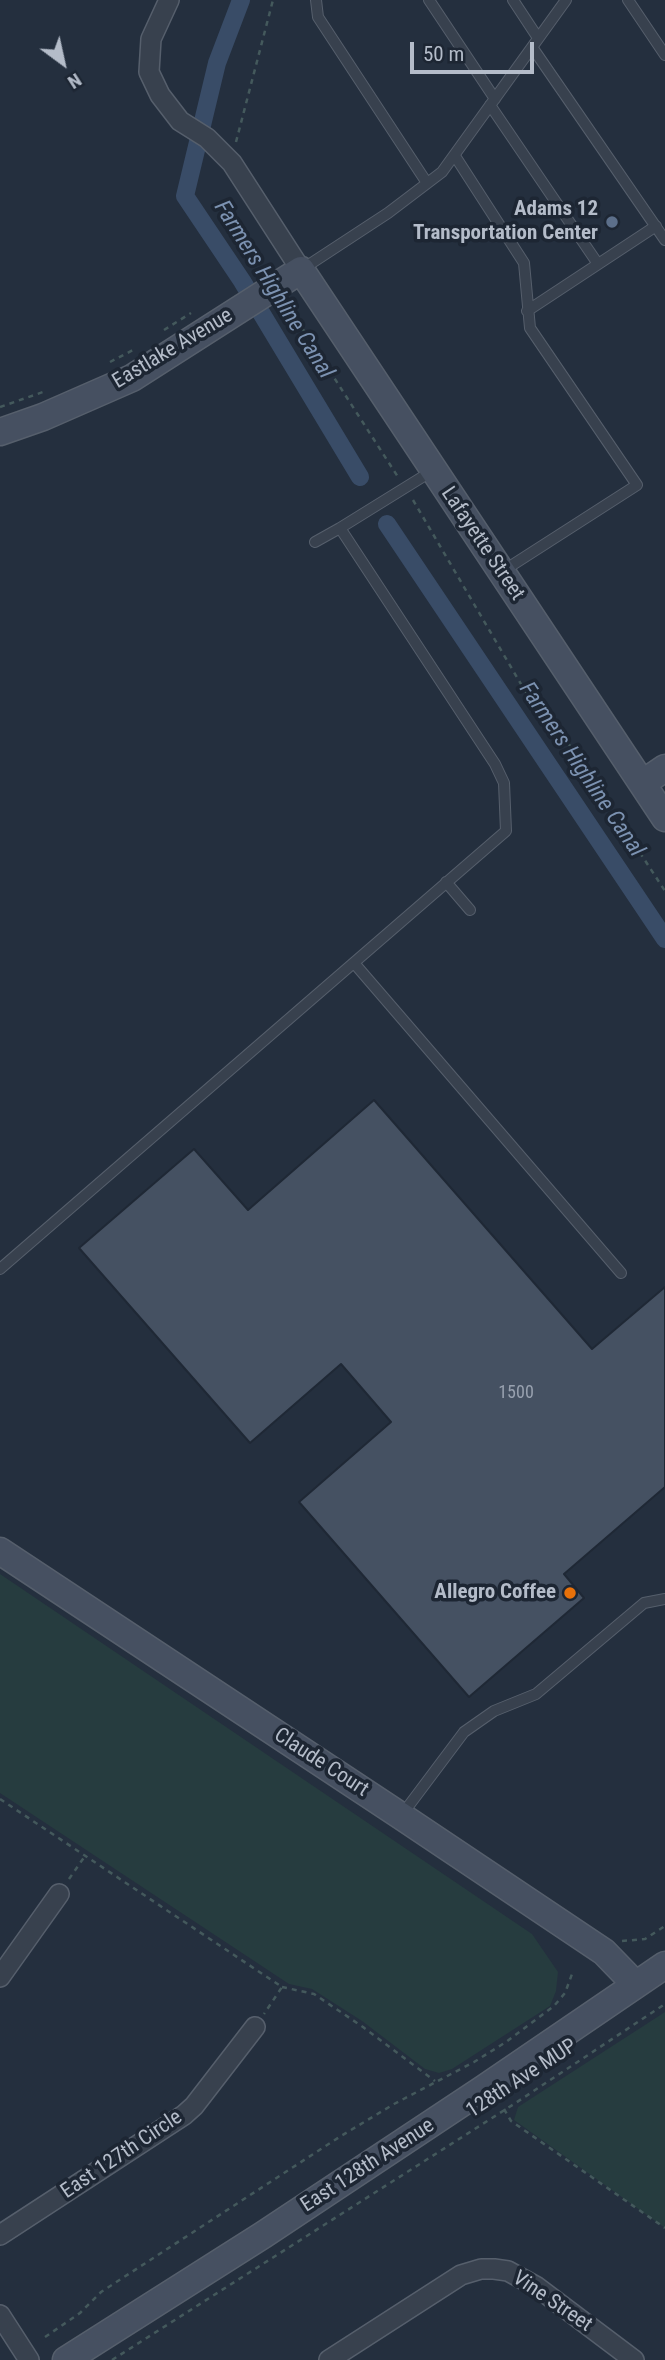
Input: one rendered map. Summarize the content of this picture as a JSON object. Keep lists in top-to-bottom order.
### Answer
{
  "streets": {
    "street": [
      "Eastlake Avenue",
      "Lafayette Street",
      "Claude Court",
      "East 127th Circle",
      "East 128th Avenue",
      "Vine Street"
    ],
    "path": ["128th Ave MUP"]
  },
  "crossings": [
    ["Eastlake Avenue", "Lafayette Street"],
    ["Claude Court", "East 128th Avenue"]
  ],
  "water": ["Farmers Highline Canal"],
  "places": ["Adams 12 Transportation Center", "Allegro Coffee"],
  "house_numbers": ["1500"],
  "scale_bar": "50 m",
  "north": "bottom right"
}
